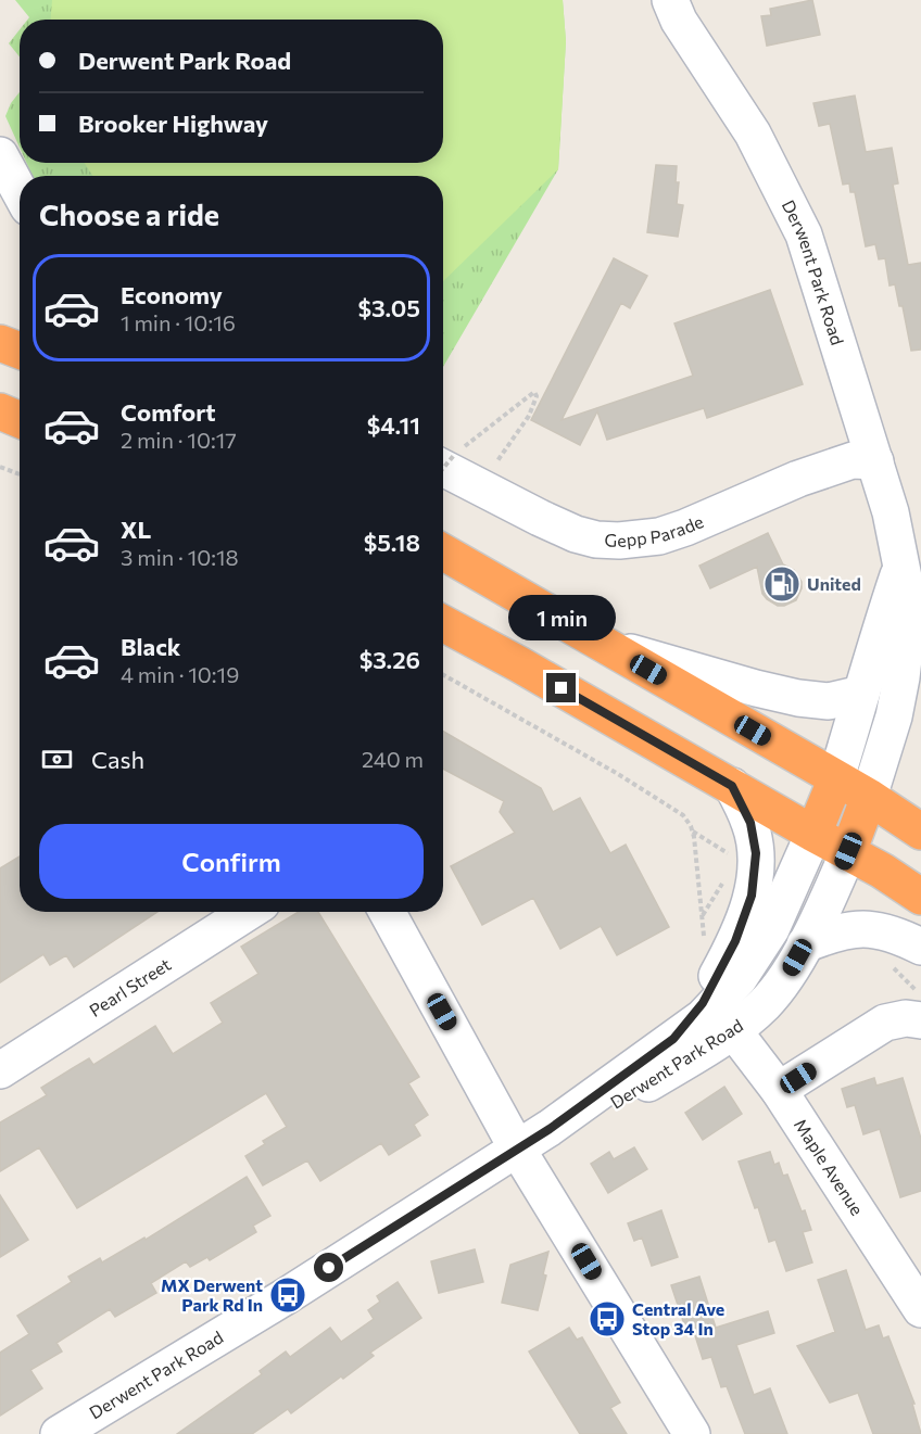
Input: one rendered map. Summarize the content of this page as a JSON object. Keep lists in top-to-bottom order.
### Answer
{
  "streets": {
    "highway": ["Derwent Park Road"],
    "street": ["Gepp Parade", "Pearl Street", "Maple Avenue"]
  },
  "crossings": [
    ["Derwent Park Road", "Gepp Parade"],
    ["Derwent Park Road", "Maple Avenue"]
  ],
  "places": {
    "fuel station": ["United"],
    "bus stop": ["MX Derwent Park Rd In", "Central Ave Stop 34 In"]
  },
  "page": {
    "banner": ["Derwent Park Road", "Brooker Highway"],
    "heading": "Choose a ride",
    "list": [
      {
        "name": "Economy",
        "note": "1 min · 10:16",
        "value": "$3.05"
      },
      {
        "name": "Comfort",
        "note": "2 min · 10:17",
        "value": "$4.11"
      },
      {
        "name": "XL",
        "note": "3 min · 10:18",
        "value": "$5.18"
      },
      {
        "name": "Black",
        "note": "4 min · 10:19",
        "value": "$3.26"
      }
    ],
    "bubble": "1 min",
    "pay": ["Cash", "240 m"],
    "buttons": "Confirm"
  }
}
